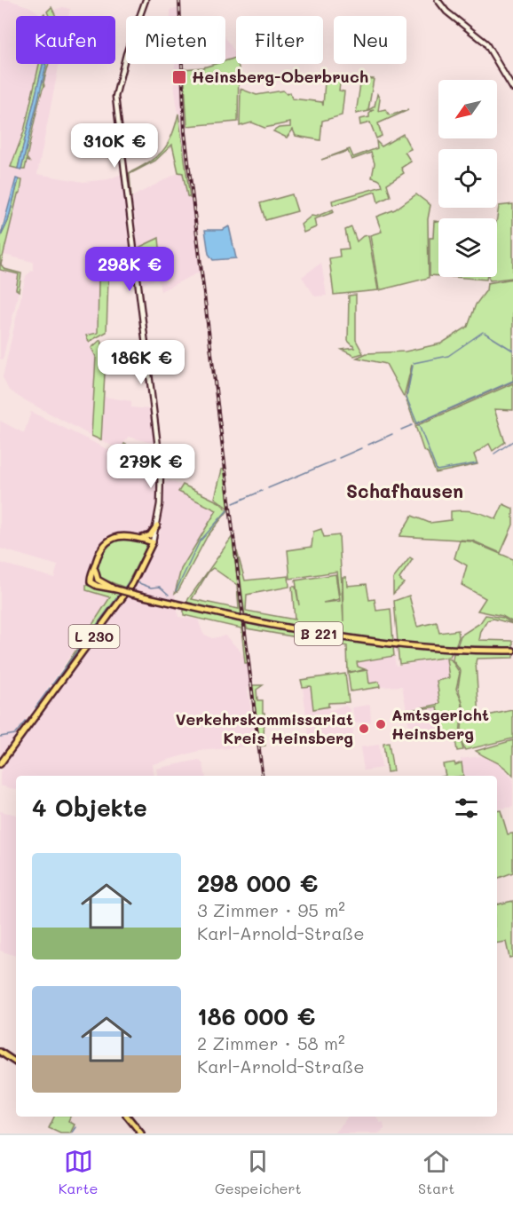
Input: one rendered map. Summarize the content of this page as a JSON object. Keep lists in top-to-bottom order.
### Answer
{
  "streets": {
    "main road": ["B 221", "L 230"]
  },
  "crossings": [
    ["B 221", "L 230"]
  ],
  "districts": ["Schafhausen"],
  "places": {
    "transit": ["Heinsberg-Oberbruch"],
    "other": ["Amtsgericht Heinsberg", "Verkehrskommissariat Kreis Heinsberg"]
  },
  "north": "bottom left",
  "page": {
    "chip": [
      "Kaufen",
      "Mieten",
      "Filter",
      "Neu"
    ],
    "price": [
      "310K €",
      "298K €",
      "186K €",
      "279K €"
    ],
    "heading": "4 Objekte",
    "list": [
      {
        "name": "298 000 €",
        "note": "3 Zimmer · 95 m² · Karl-Arnold-Straße"
      },
      {
        "name": "186 000 €",
        "note": "2 Zimmer · 58 m² · Karl-Arnold-Straße"
      }
    ],
    "tabs": ["Karte", "Gespeichert", "Start"]
  }
}
